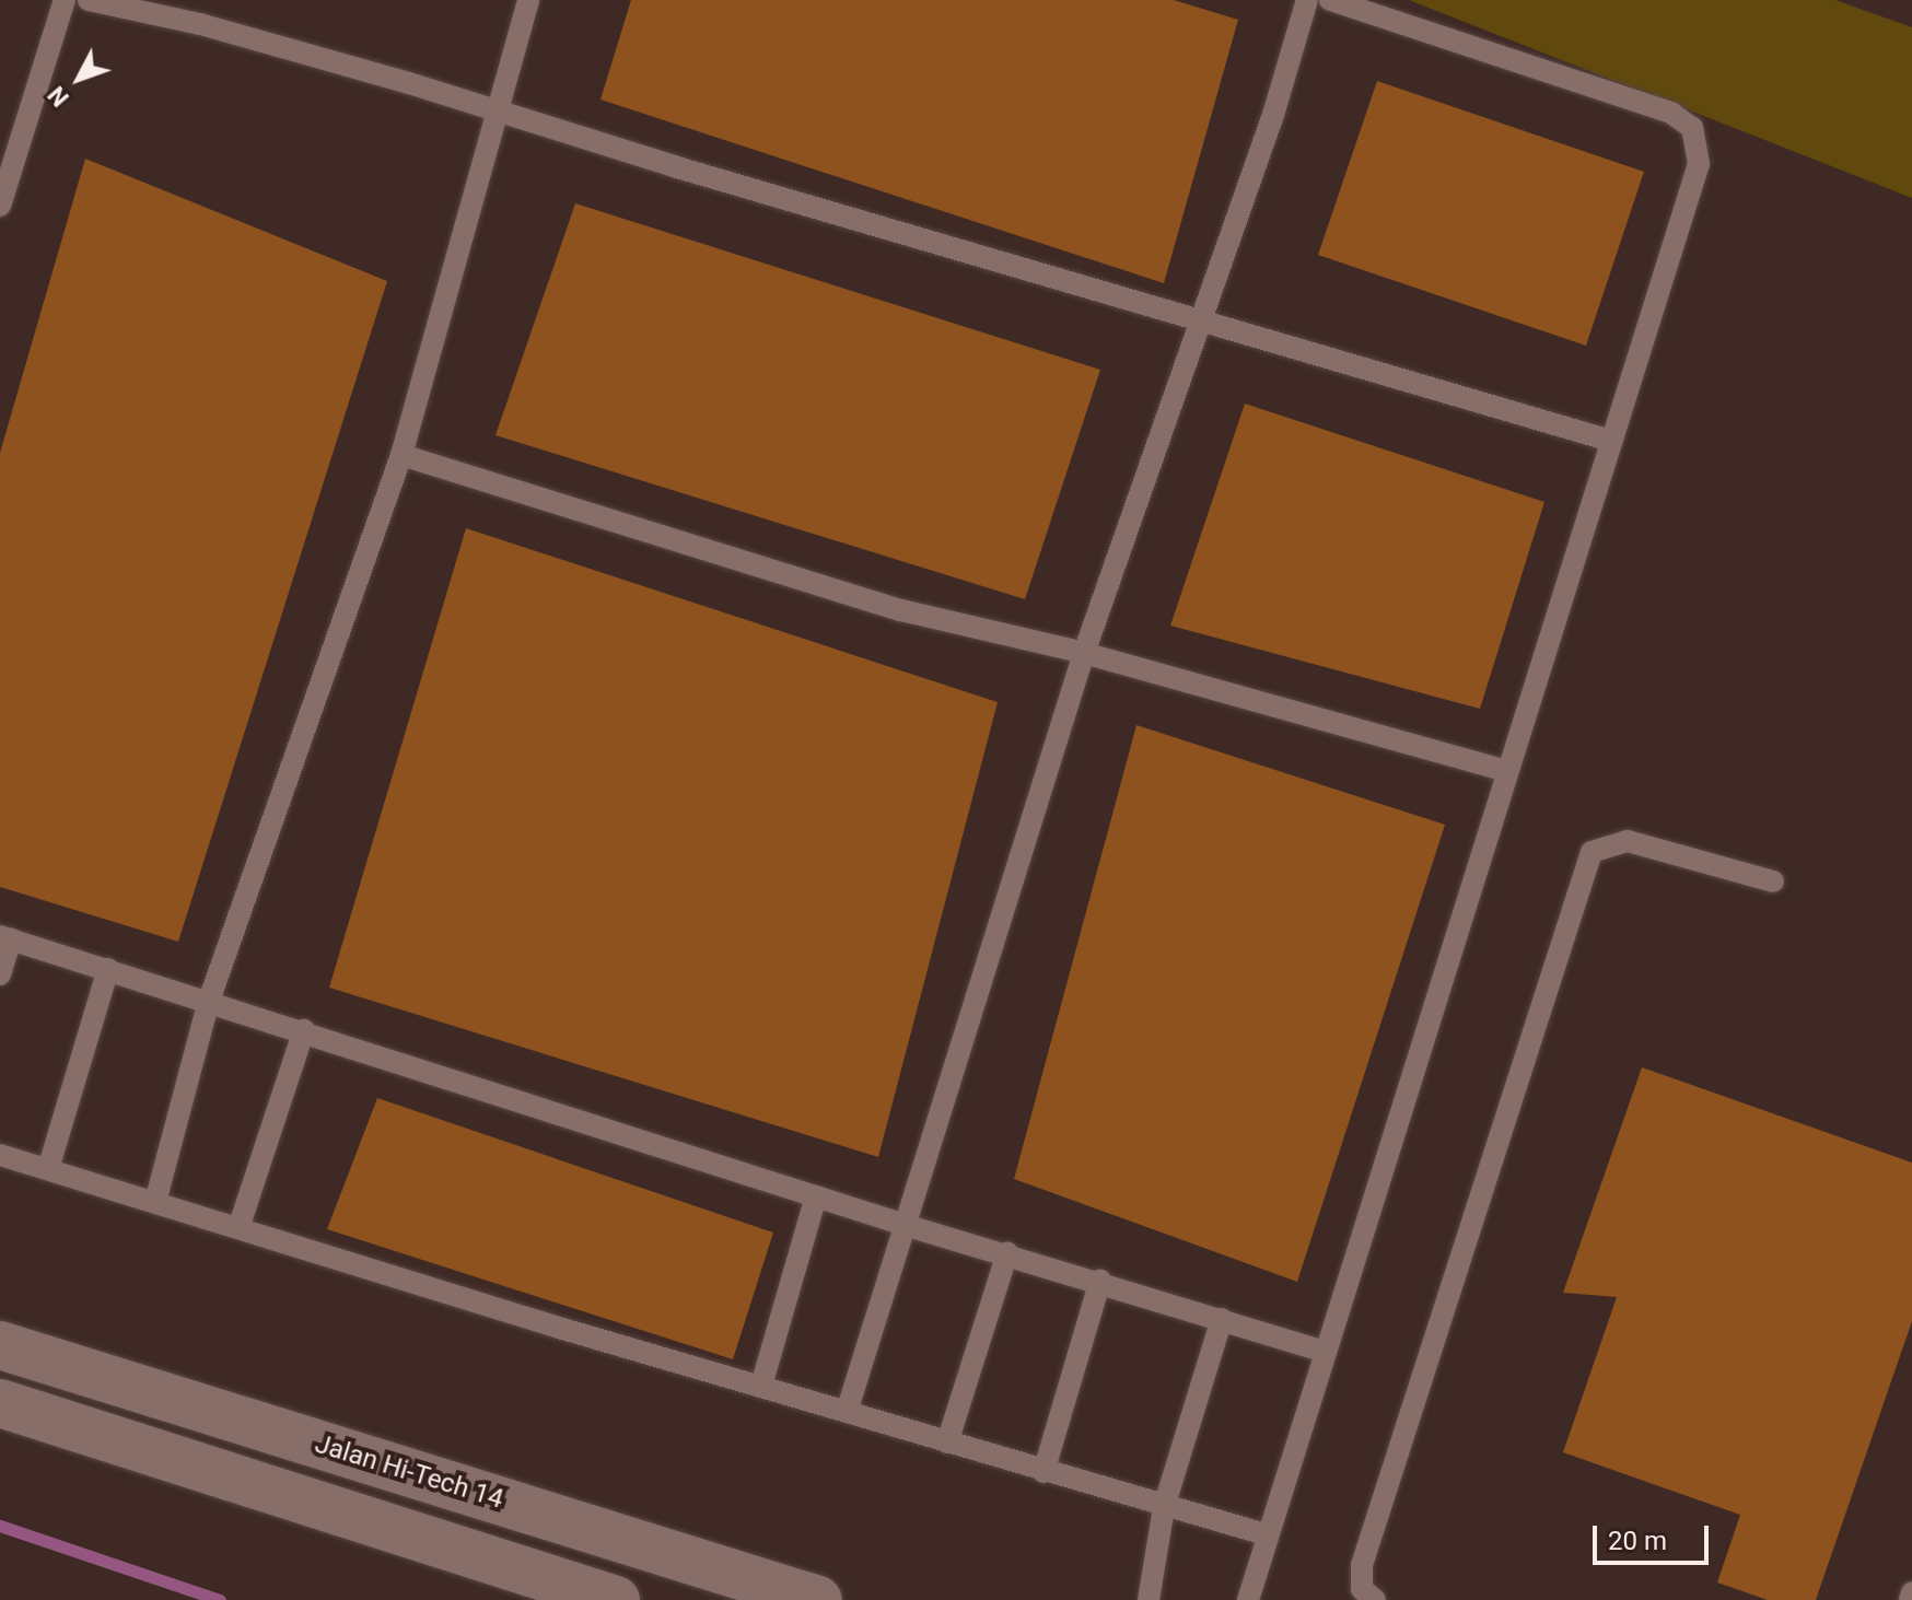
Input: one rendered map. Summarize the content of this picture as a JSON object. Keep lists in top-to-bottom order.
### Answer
{
  "streets": {
    "street": ["Jalan Hi-Tech 14"]
  },
  "scale_bar": "20 m",
  "north": "bottom left"
}
